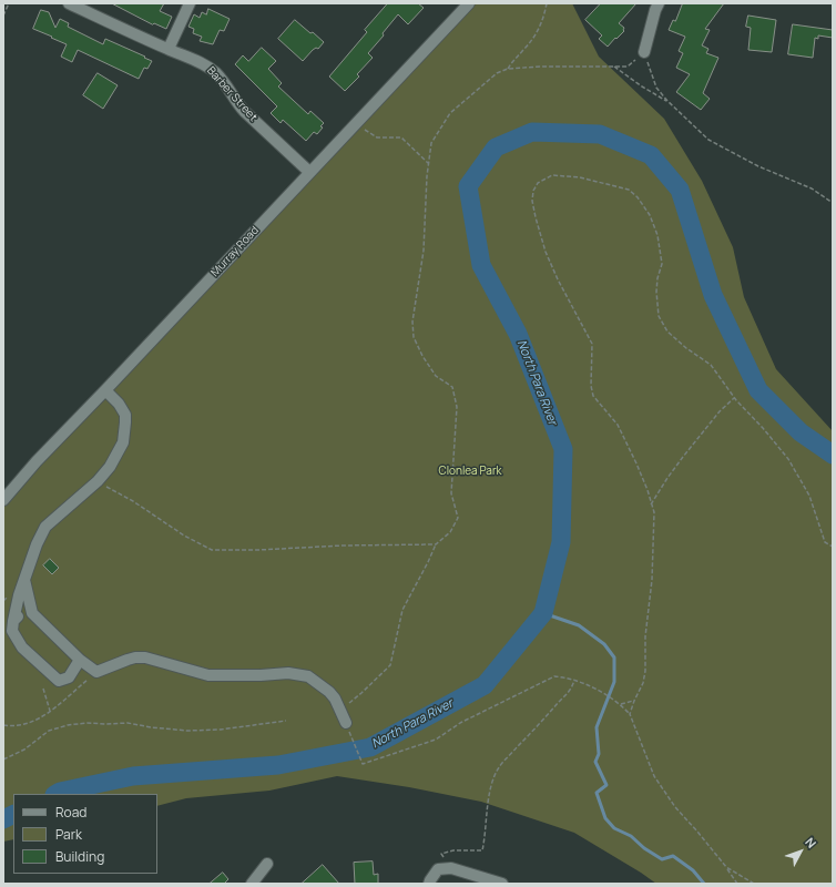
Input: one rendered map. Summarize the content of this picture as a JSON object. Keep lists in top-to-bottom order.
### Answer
{
  "streets": {
    "street": ["Barber Street", "Murray Road"]
  },
  "crossings": [
    ["Barber Street", "Murray Road"]
  ],
  "water": ["North Para River"],
  "parks": ["Clonlea Park"],
  "legend": ["Road", "Park", "Building"],
  "north": "top right"
}
